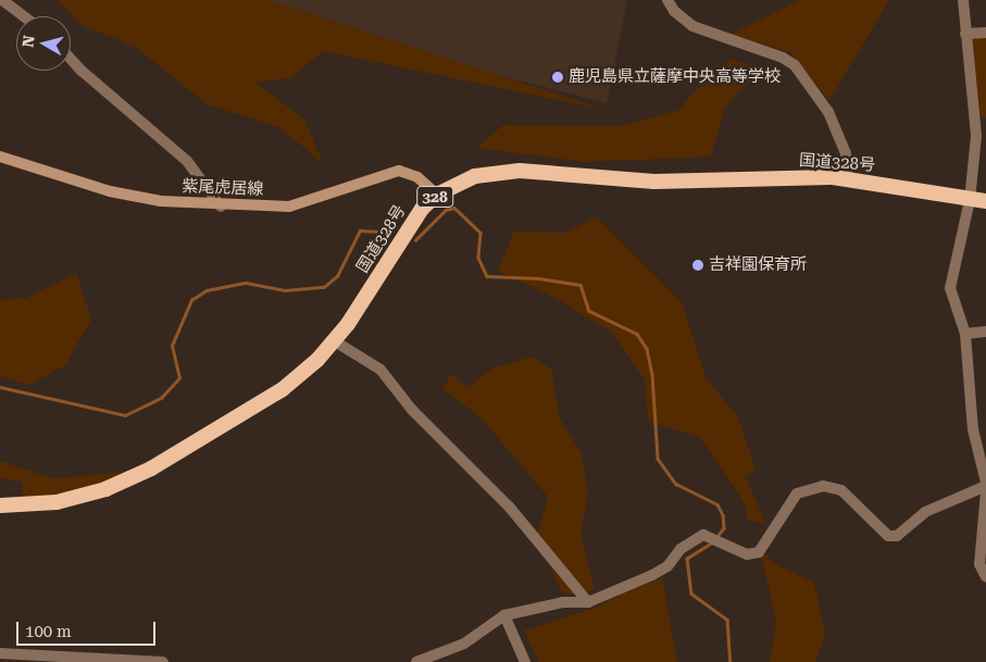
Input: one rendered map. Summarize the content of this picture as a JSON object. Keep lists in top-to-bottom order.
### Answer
{
  "streets": {
    "highway": ["国道328号", "328"],
    "main road": ["紫尾虎居線"]
  },
  "crossings": [
    ["国道328号", "紫尾虎居線"]
  ],
  "places": ["鹿児島県立薩摩中央高等学校", "吉祥園保育所"],
  "scale_bar": "100 m",
  "north": "left"
}
